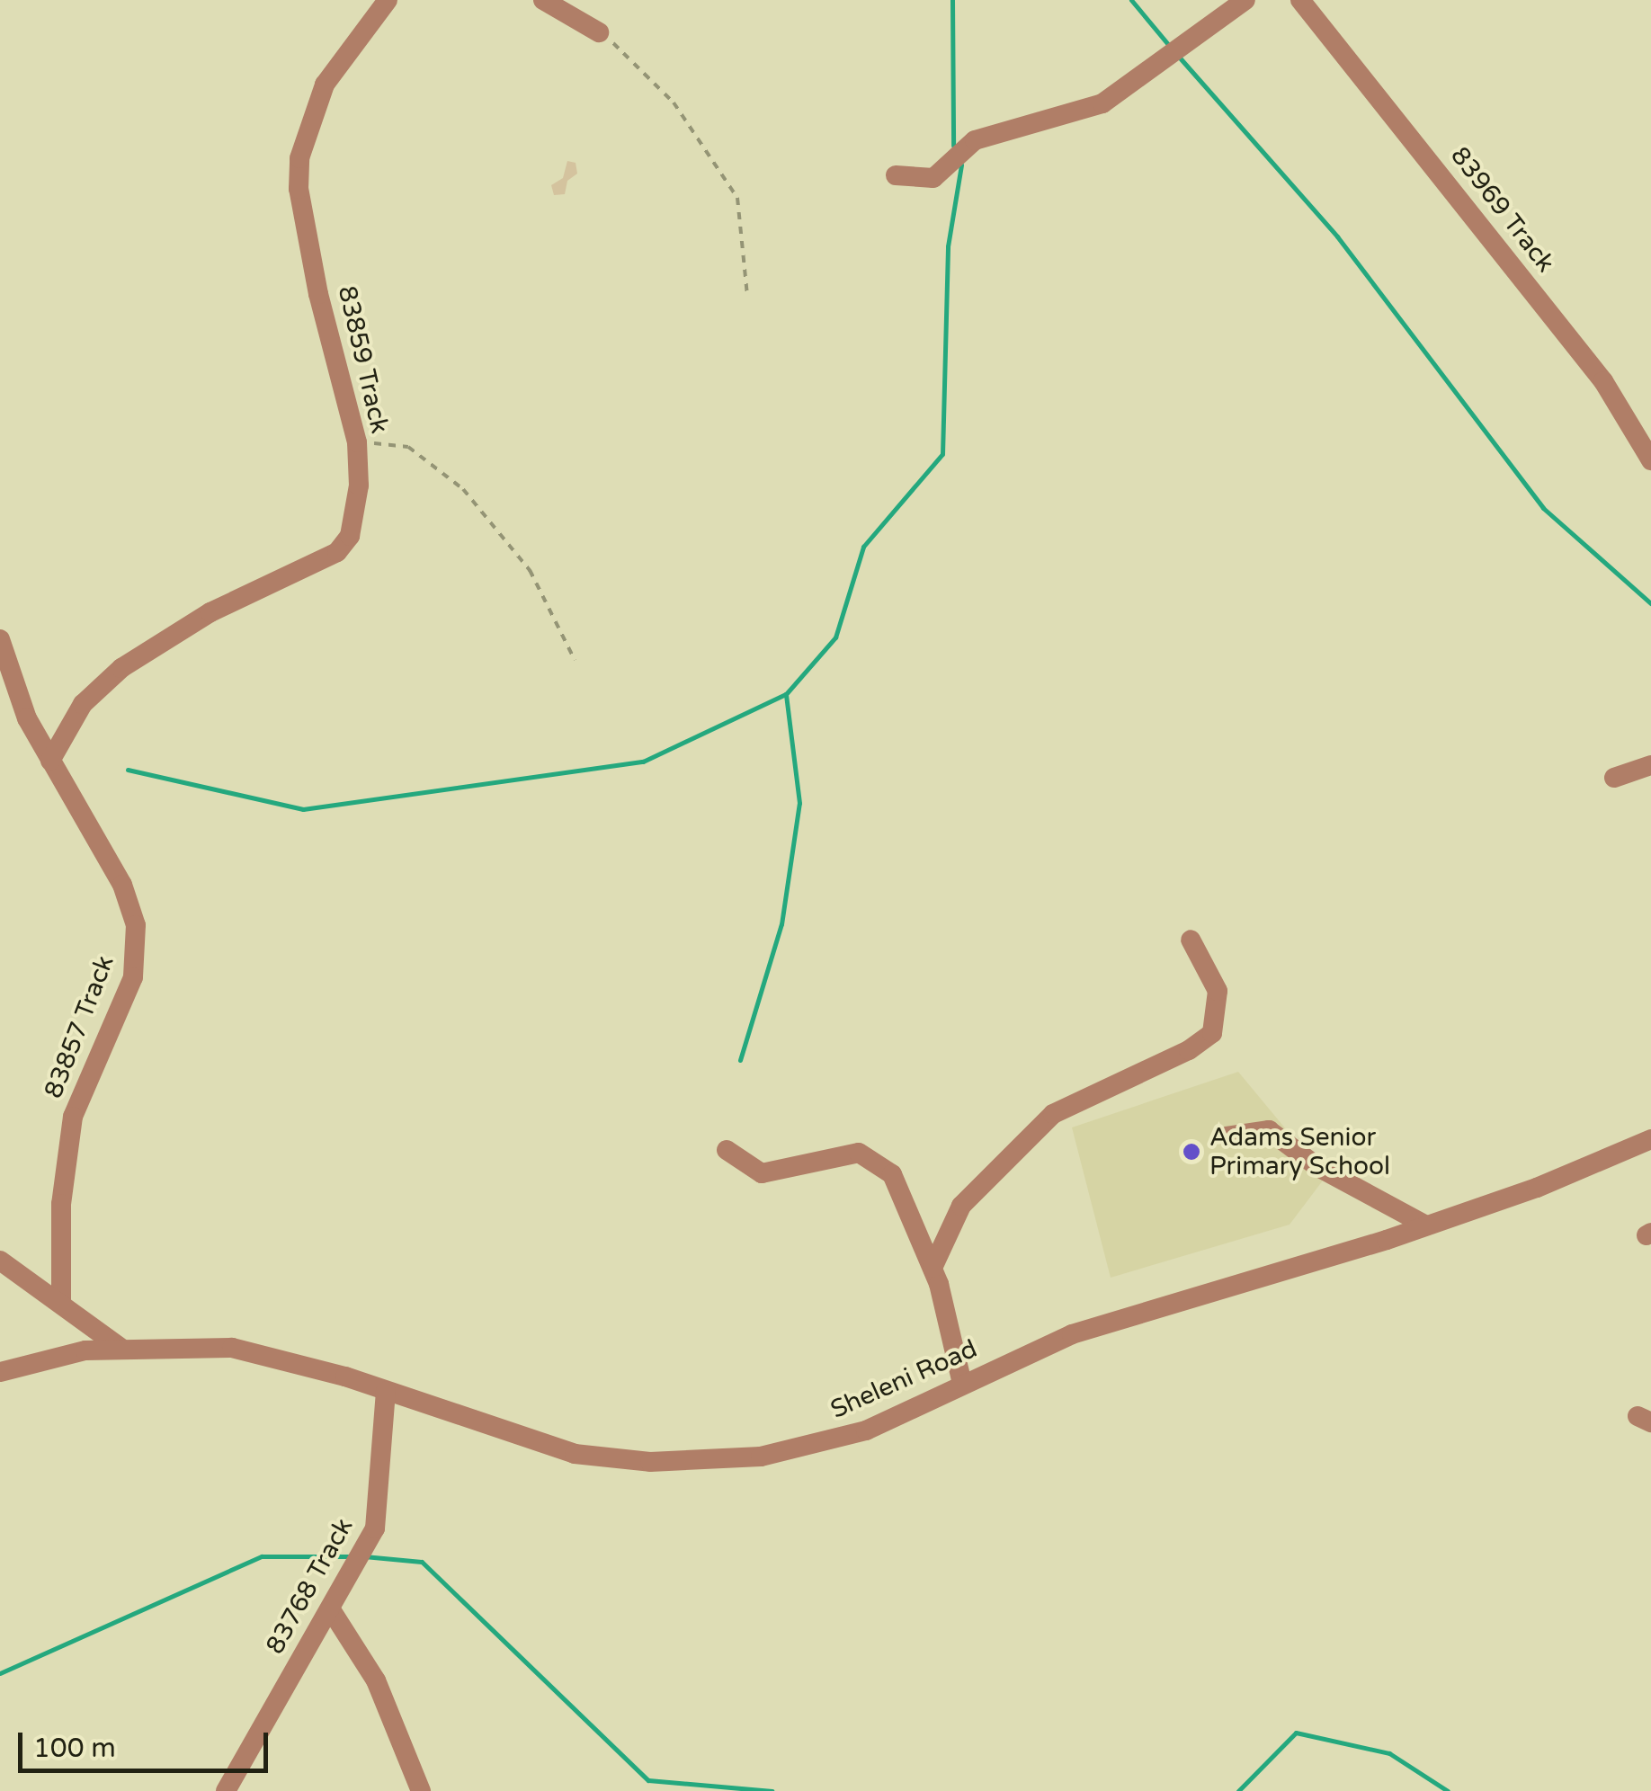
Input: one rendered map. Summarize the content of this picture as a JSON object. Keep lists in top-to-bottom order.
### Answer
{
  "streets": {
    "street": [
      "83969 Track",
      "83859 Track",
      "83857 Track",
      "Sheleni Road",
      "83768 Track"
    ]
  },
  "crossings": [
    ["83859 Track", "83857 Track"],
    ["Sheleni Road", "83768 Track"]
  ],
  "places": ["Adams Senior Primary School"],
  "scale_bar": "100 m"
}
